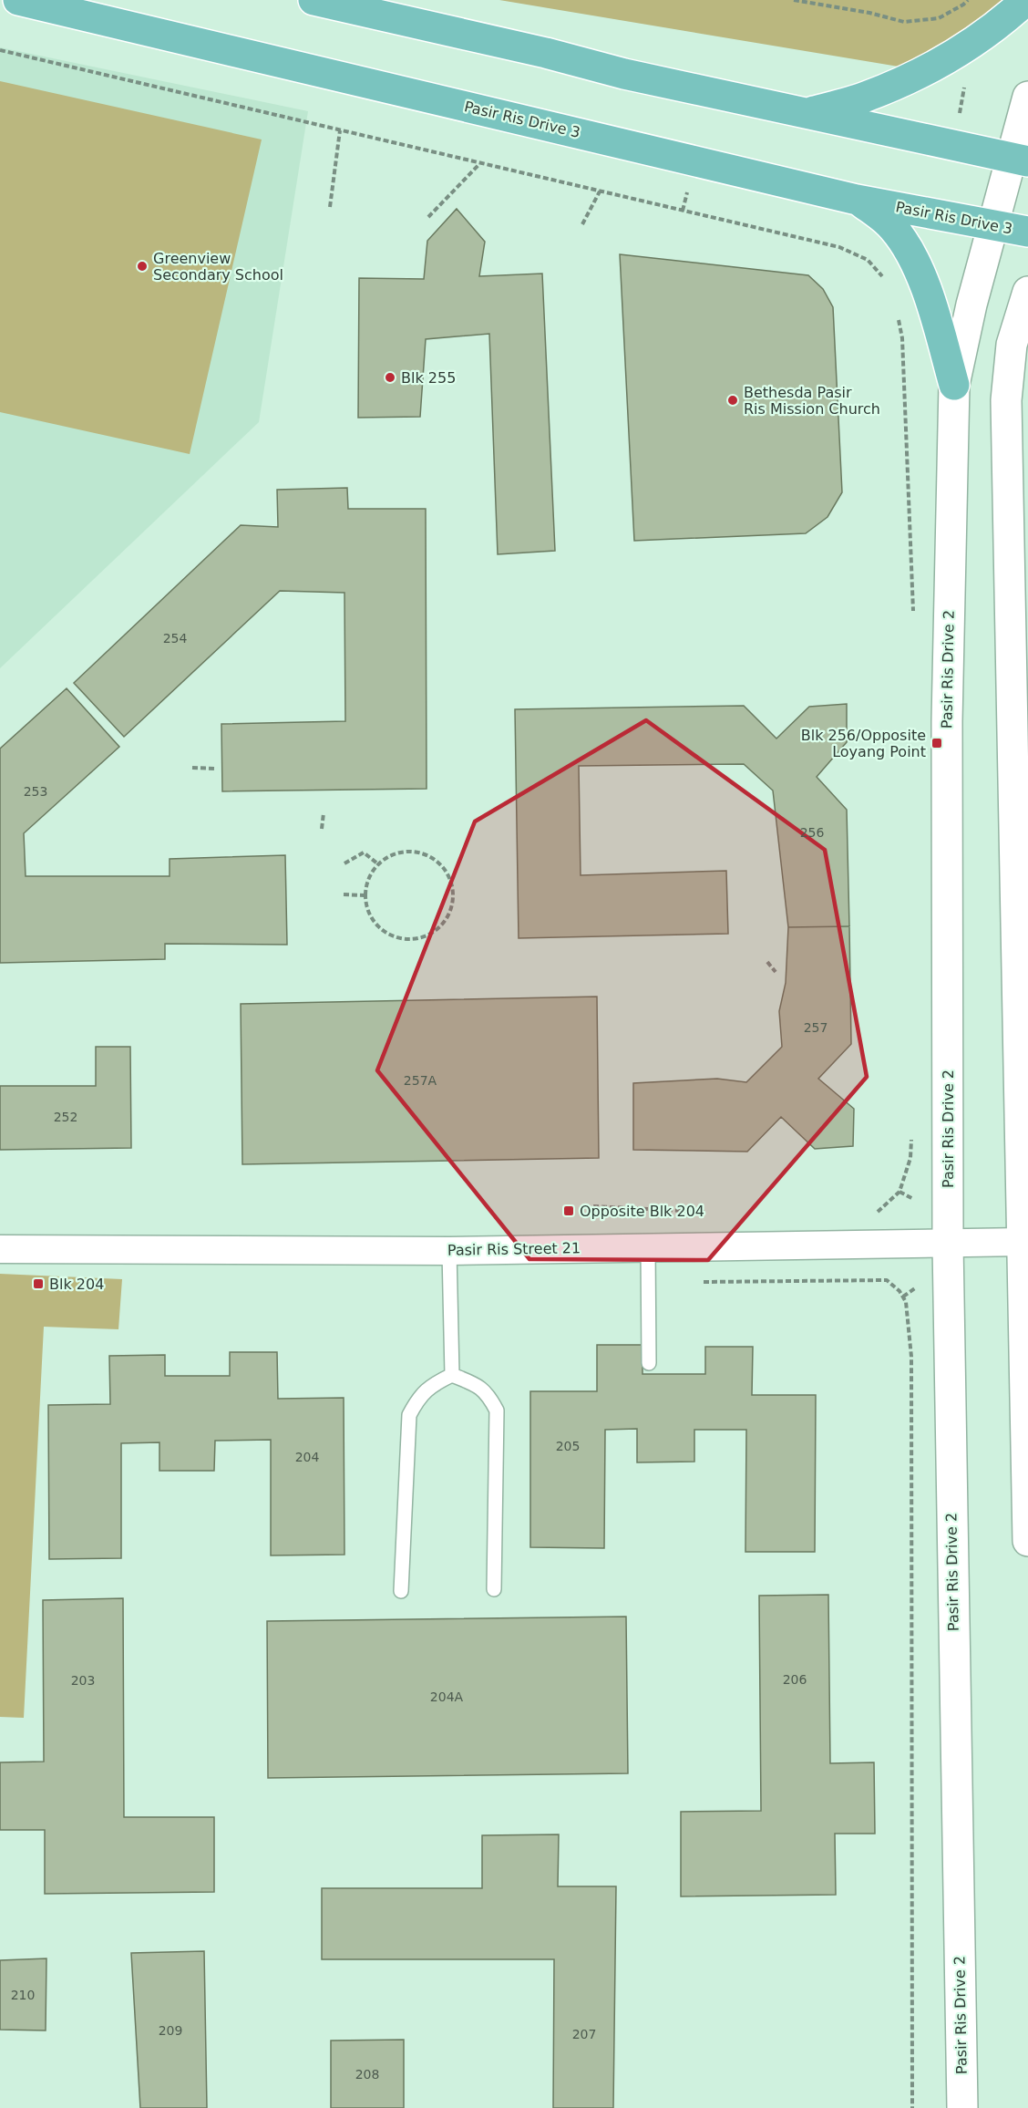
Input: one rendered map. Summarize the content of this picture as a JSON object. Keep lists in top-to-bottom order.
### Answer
{
  "streets": {
    "main road": ["Pasir Ris Drive 3"],
    "street": ["Pasir Ris Drive 2", "Pasir Ris Street 21"]
  },
  "crossings": [
    ["Pasir Ris Drive 3", "Pasir Ris Drive 2"],
    ["Pasir Ris Drive 2", "Pasir Ris Street 21"]
  ],
  "places": {
    "other": ["Greenview Secondary School", "Blk 255", "Bethesda Pasir Ris Mission Church"],
    "transit": ["Blk 256/Opposite Loyang Point", "Opposite Blk 204", "Blk 204"]
  },
  "house_numbers": [
    "254",
    "253",
    "256",
    "257",
    "257A",
    "252",
    "205",
    "204",
    "206",
    "203",
    "204A",
    "210",
    "209",
    "207",
    "208"
  ]
}
